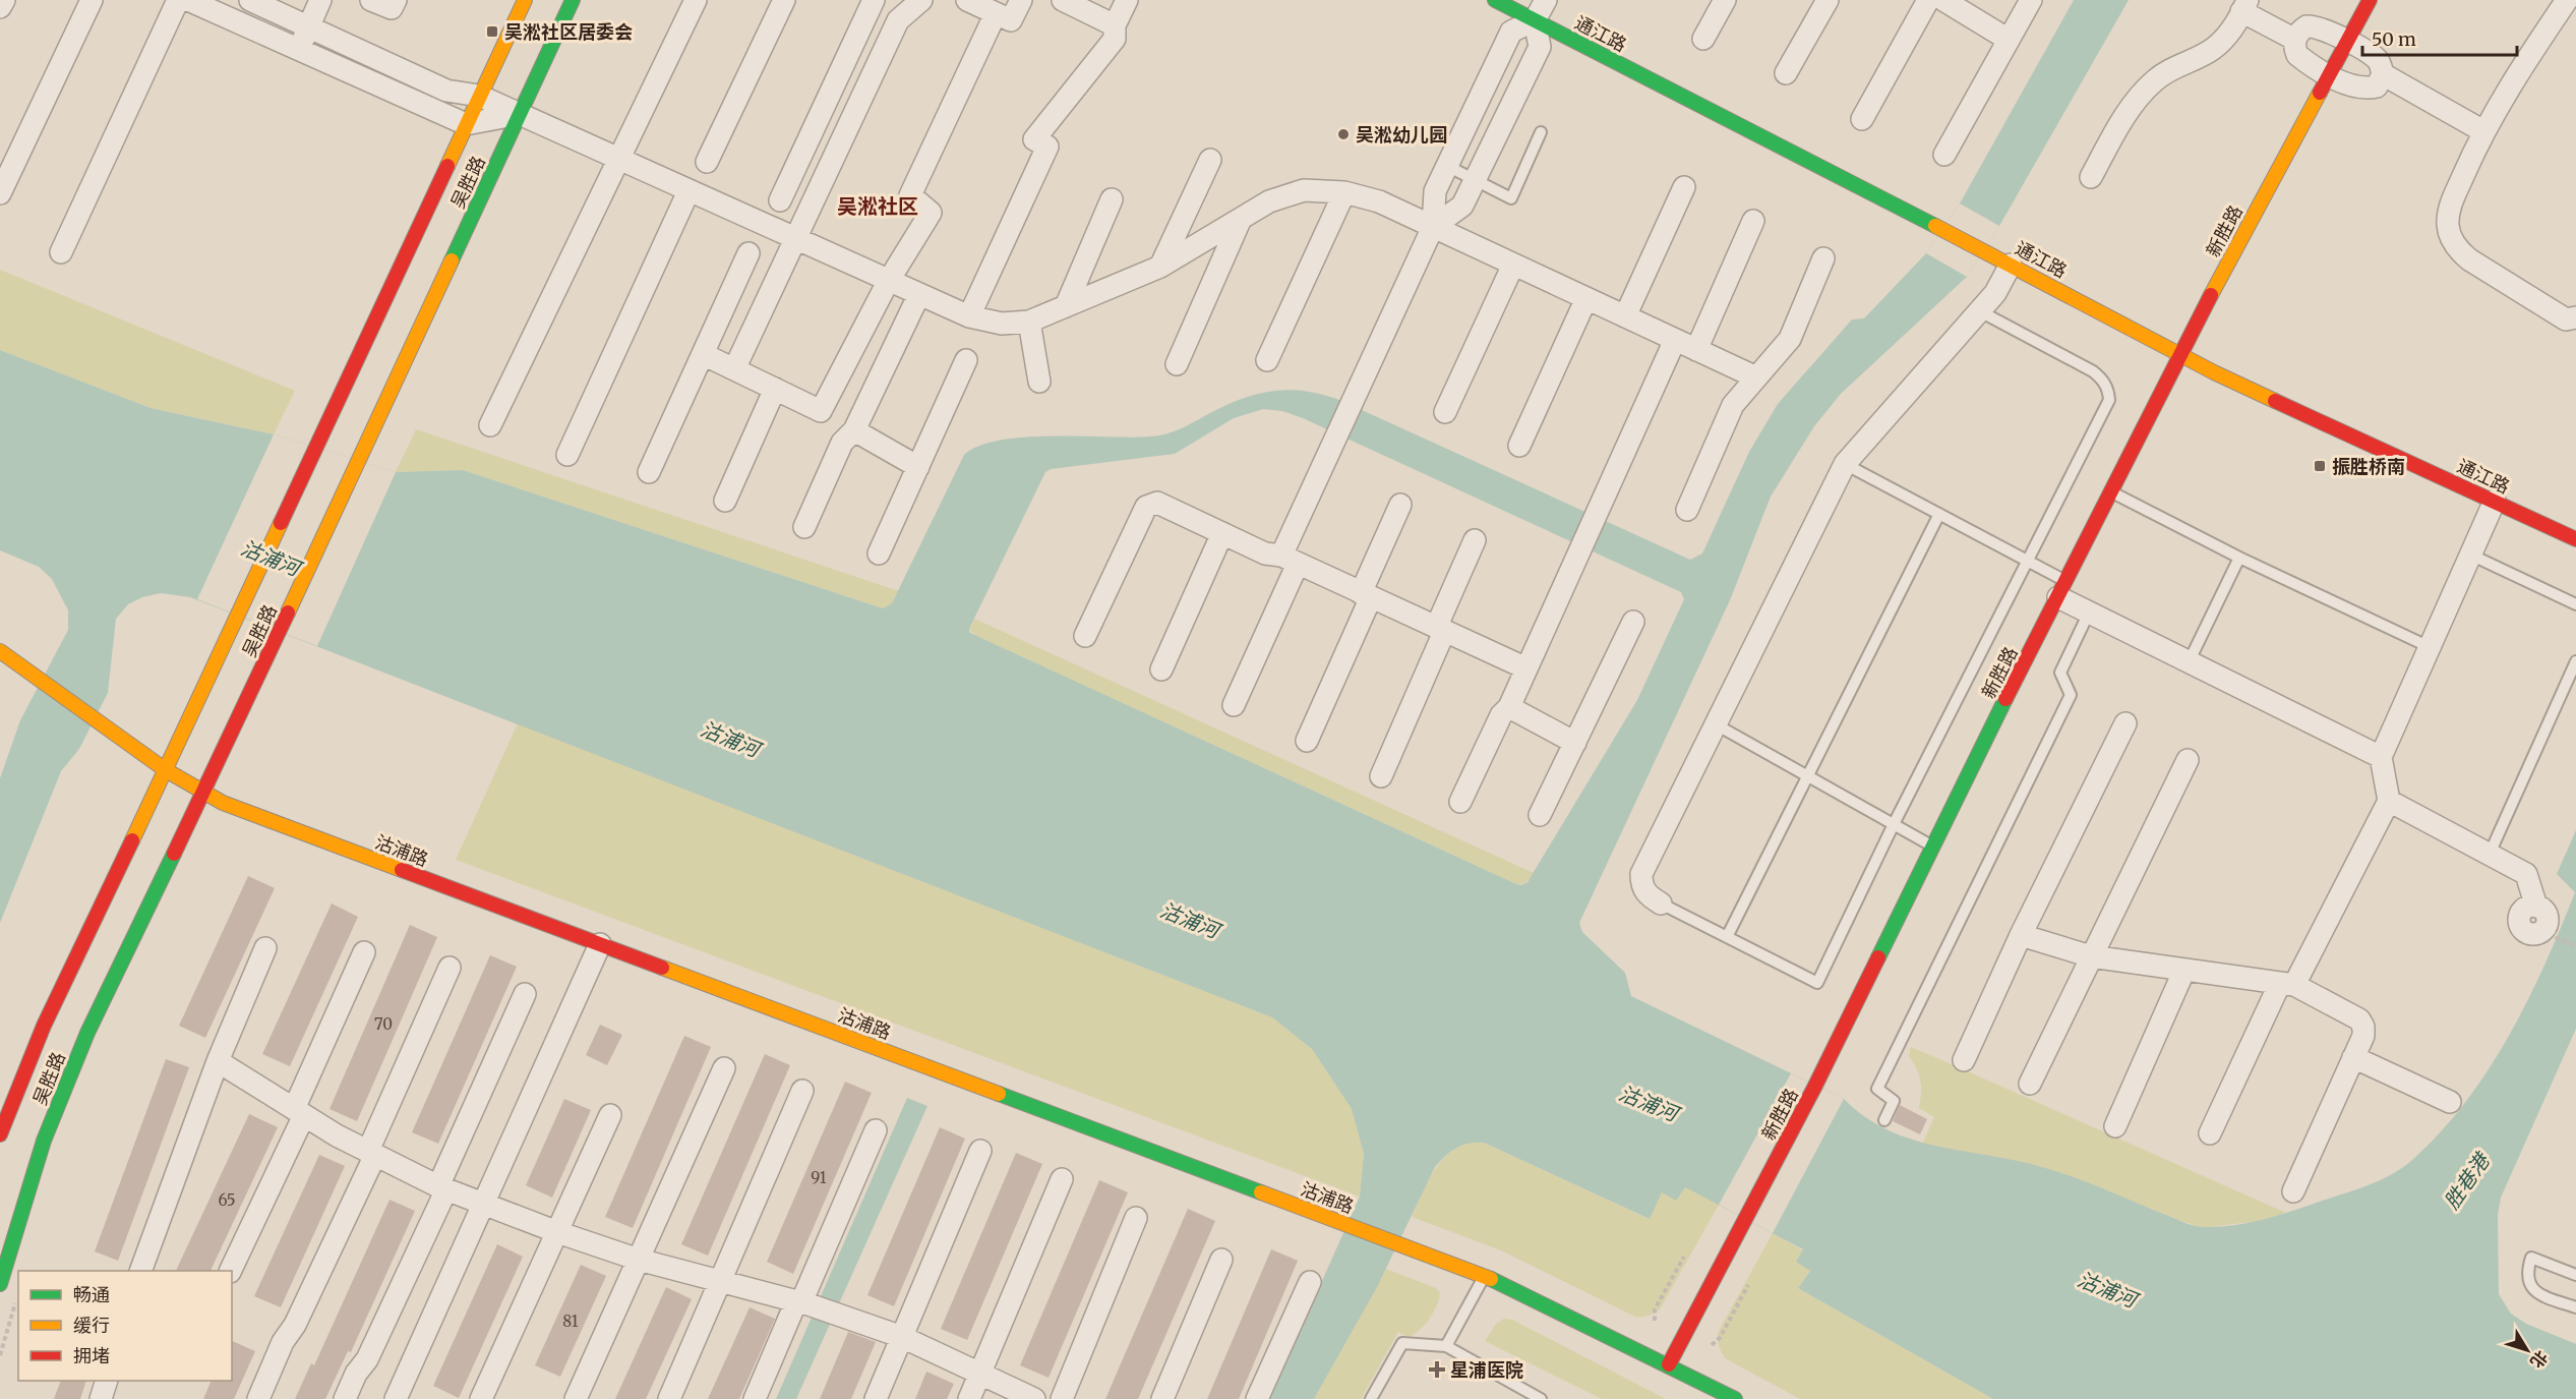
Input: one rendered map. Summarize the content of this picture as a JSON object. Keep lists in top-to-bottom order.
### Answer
{
  "streets": {
    "street": [
      "通江路",
      "吴胜路",
      "新胜路",
      "沽浦路"
    ]
  },
  "crossings": [
    ["通江路", "新胜路"],
    ["吴胜路", "沽浦路"],
    ["新胜路", "沽浦路"]
  ],
  "districts": ["吴淞社区"],
  "water": ["沽浦河", "胜巷港"],
  "places": {
    "transit": ["吴淞社区居委会", "振胜桥南"],
    "other": ["吴淞幼儿园"],
    "health": ["星浦医院"]
  },
  "house_numbers": [
    "70",
    "91",
    "65",
    "81"
  ],
  "legend": ["畅通", "缓行", "拥堵"],
  "scale_bar": "50 m",
  "north": "bottom right"
}
